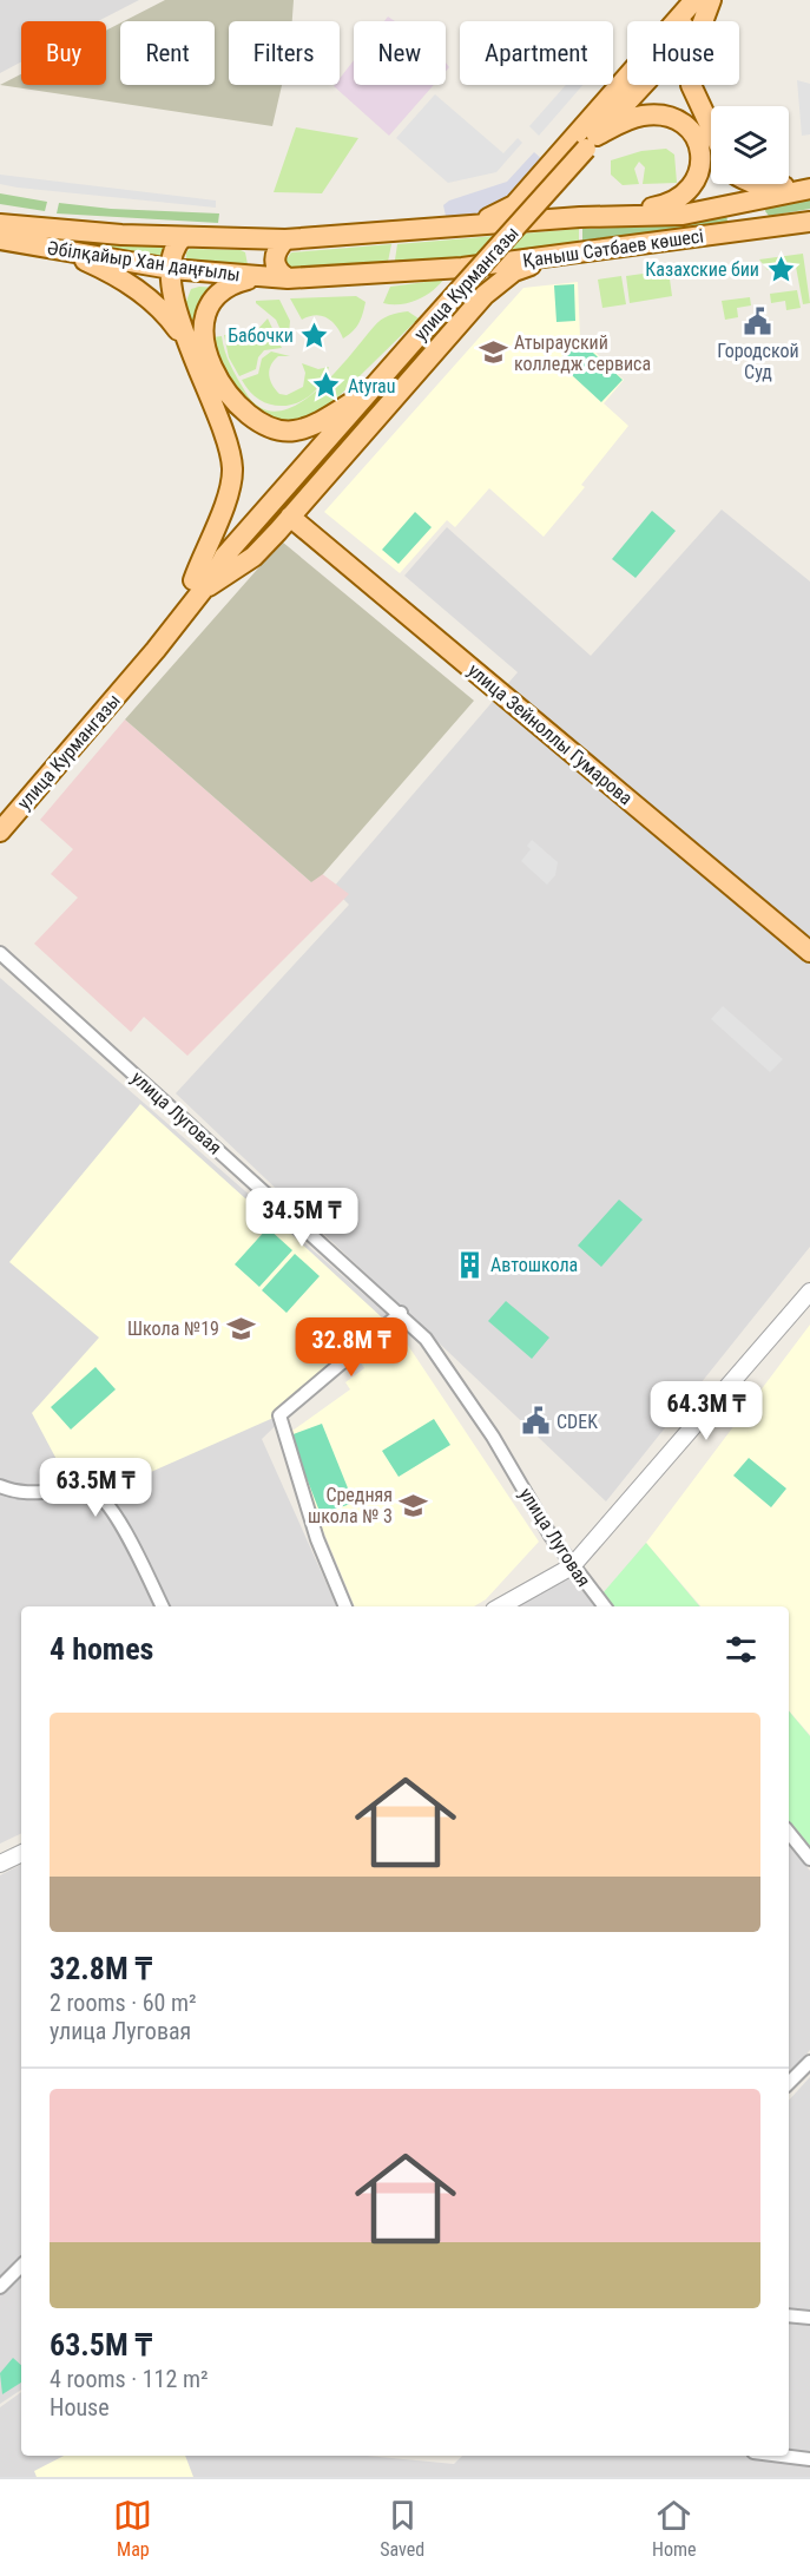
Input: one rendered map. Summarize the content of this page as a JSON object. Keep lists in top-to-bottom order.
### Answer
{
  "streets": {
    "main road": [
      "Қаныш Сәтбаев көшесі",
      "Әбілқайыр Хан даңғылы",
      "улица Курмангазы",
      "улица Зейноллы Гумарова"
    ],
    "street": ["улица Луговая"]
  },
  "crossings": [
    ["Қаныш Сәтбаев көшесі", "Әбілқайыр Хан даңғылы"]
  ],
  "places": {
    "place": ["Казахские бии", "Бабочки", "Atyrau"],
    "public building": ["Городской Суд", "CDEK"],
    "school or university": ["Атырауский колледж сервиса", "Школа №19", "Средняя школа № 3"],
    "building": ["Автошкола"]
  },
  "page": {
    "chip": [
      "Buy",
      "Rent",
      "Filters",
      "New",
      "Apartment",
      "House"
    ],
    "price": [
      "34.5M ₸",
      "32.8M ₸",
      "64.3M ₸",
      "63.5M ₸"
    ],
    "heading": "4 homes",
    "list": [
      {
        "name": "32.8M ₸",
        "note": "2 rooms · 60 m² · улица Луговая"
      },
      {
        "name": "63.5M ₸",
        "note": "4 rooms · 112 m² · House"
      }
    ],
    "tabs": ["Map", "Saved", "Home"]
  }
}
